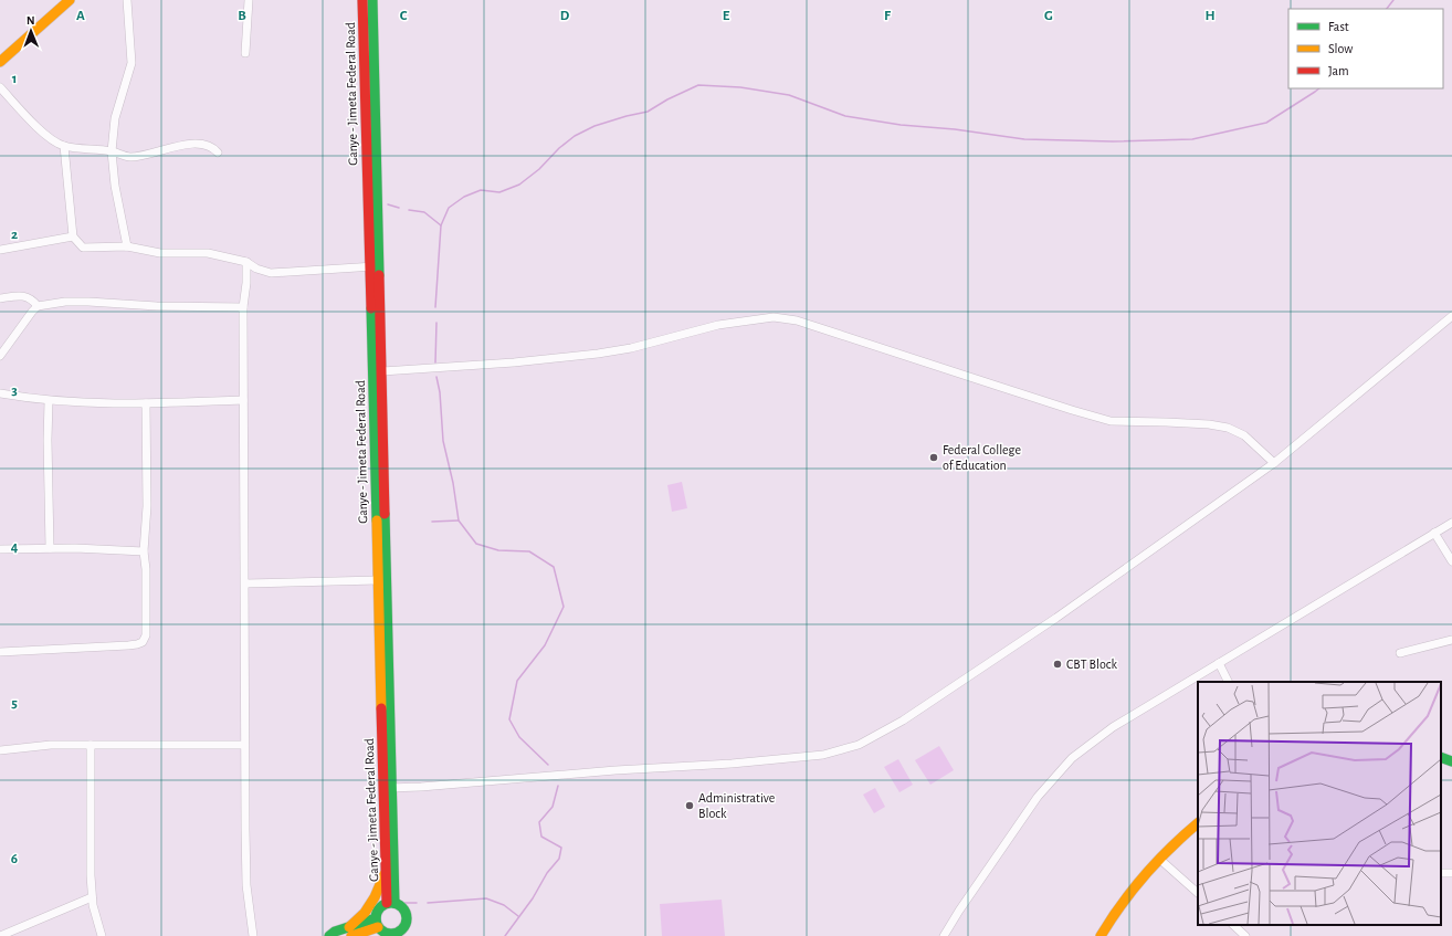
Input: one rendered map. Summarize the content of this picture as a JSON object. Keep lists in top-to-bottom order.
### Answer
{
  "streets": {
    "main road": ["Ganye - Jimeta Federal Road"]
  },
  "places": ["Federal College of Education", "CBT Block", "Administrative Block"],
  "legend": ["Fast", "Slow", "Jam"],
  "north": "top",
  "grid": {
    "columns": [
      "A",
      "B",
      "C",
      "D",
      "E",
      "F",
      "G",
      "H"
    ],
    "rows": [
      "1",
      "2",
      "3",
      "4",
      "5",
      "6"
    ]
  }
}
